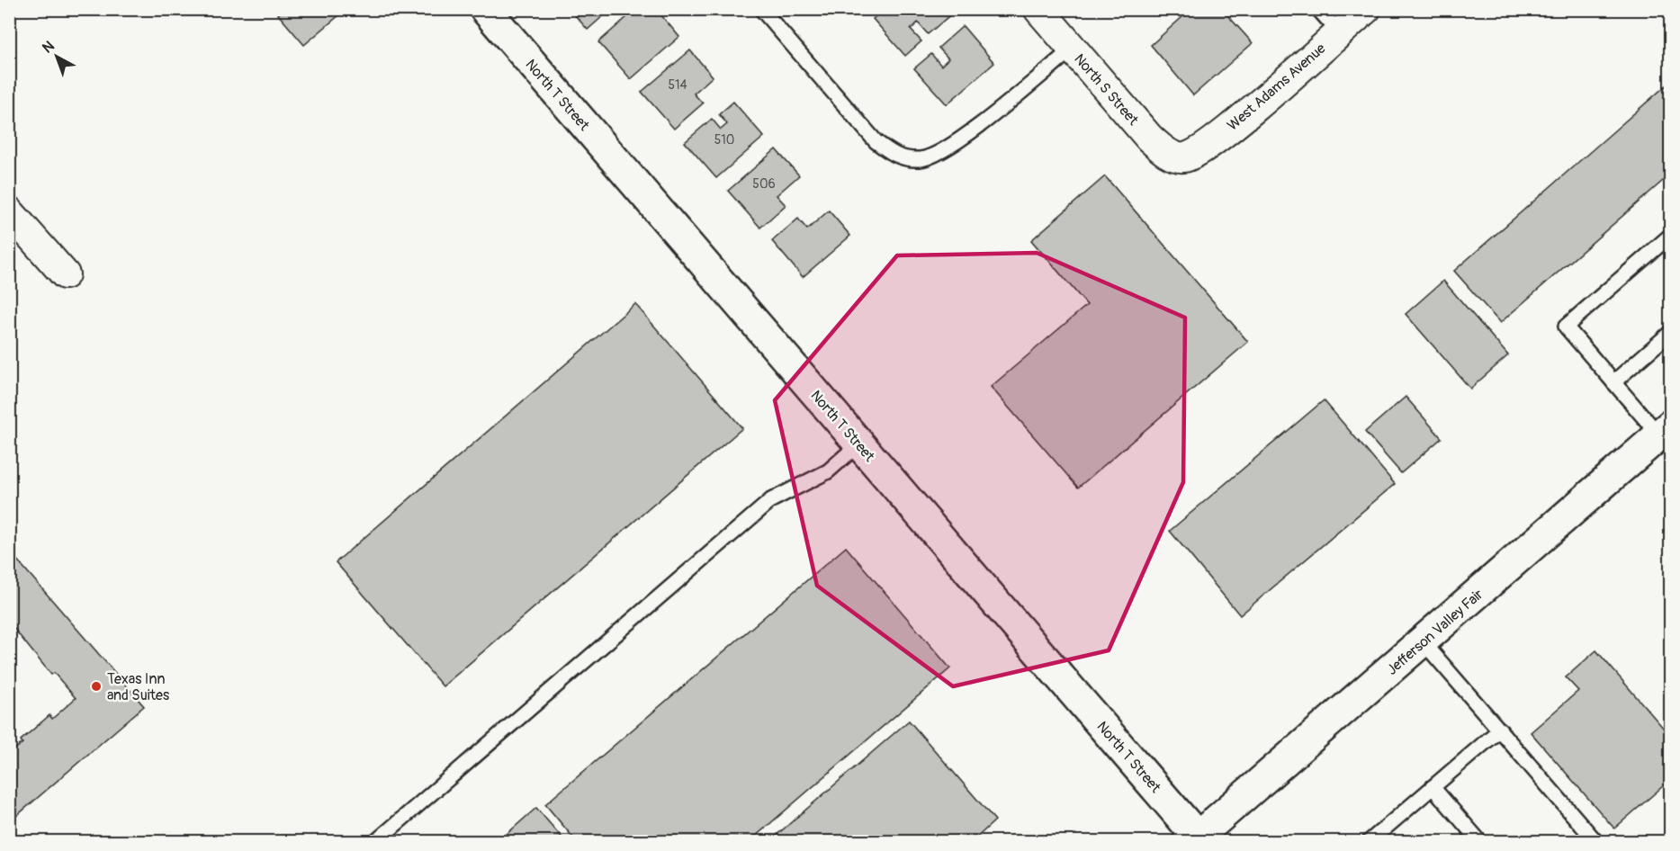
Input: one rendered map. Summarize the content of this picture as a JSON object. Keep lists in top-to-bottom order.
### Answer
{
  "streets": {
    "street": [
      "West Adams Avenue",
      "North S Street",
      "North T Street",
      "Jefferson Valley Fair"
    ]
  },
  "crossings": [
    ["West Adams Avenue", "North S Street"],
    ["North T Street", "Jefferson Valley Fair"]
  ],
  "places": ["Texas Inn and Suites"],
  "house_numbers": ["514", "510", "506"],
  "north": "top left"
}
